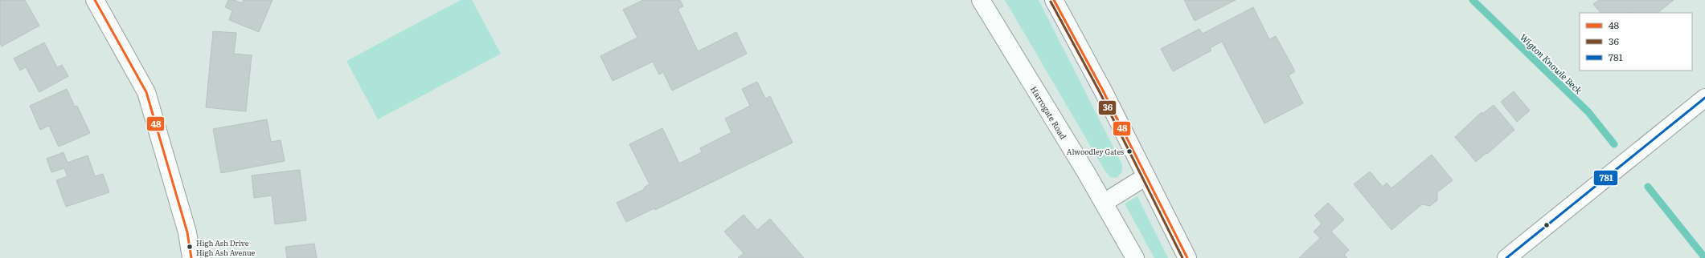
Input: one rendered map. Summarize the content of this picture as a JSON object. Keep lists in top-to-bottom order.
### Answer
{
  "streets": {
    "main road": ["Harrogate Road"]
  },
  "water": ["Wigton Knowle Beck"],
  "places": ["Alwoodley Gates", "High Ash Drive High Ash Avenue"],
  "lines": ["transit line 48", "transit line 36", "transit line 781"],
  "legend": ["48", "36", "781"]
}
